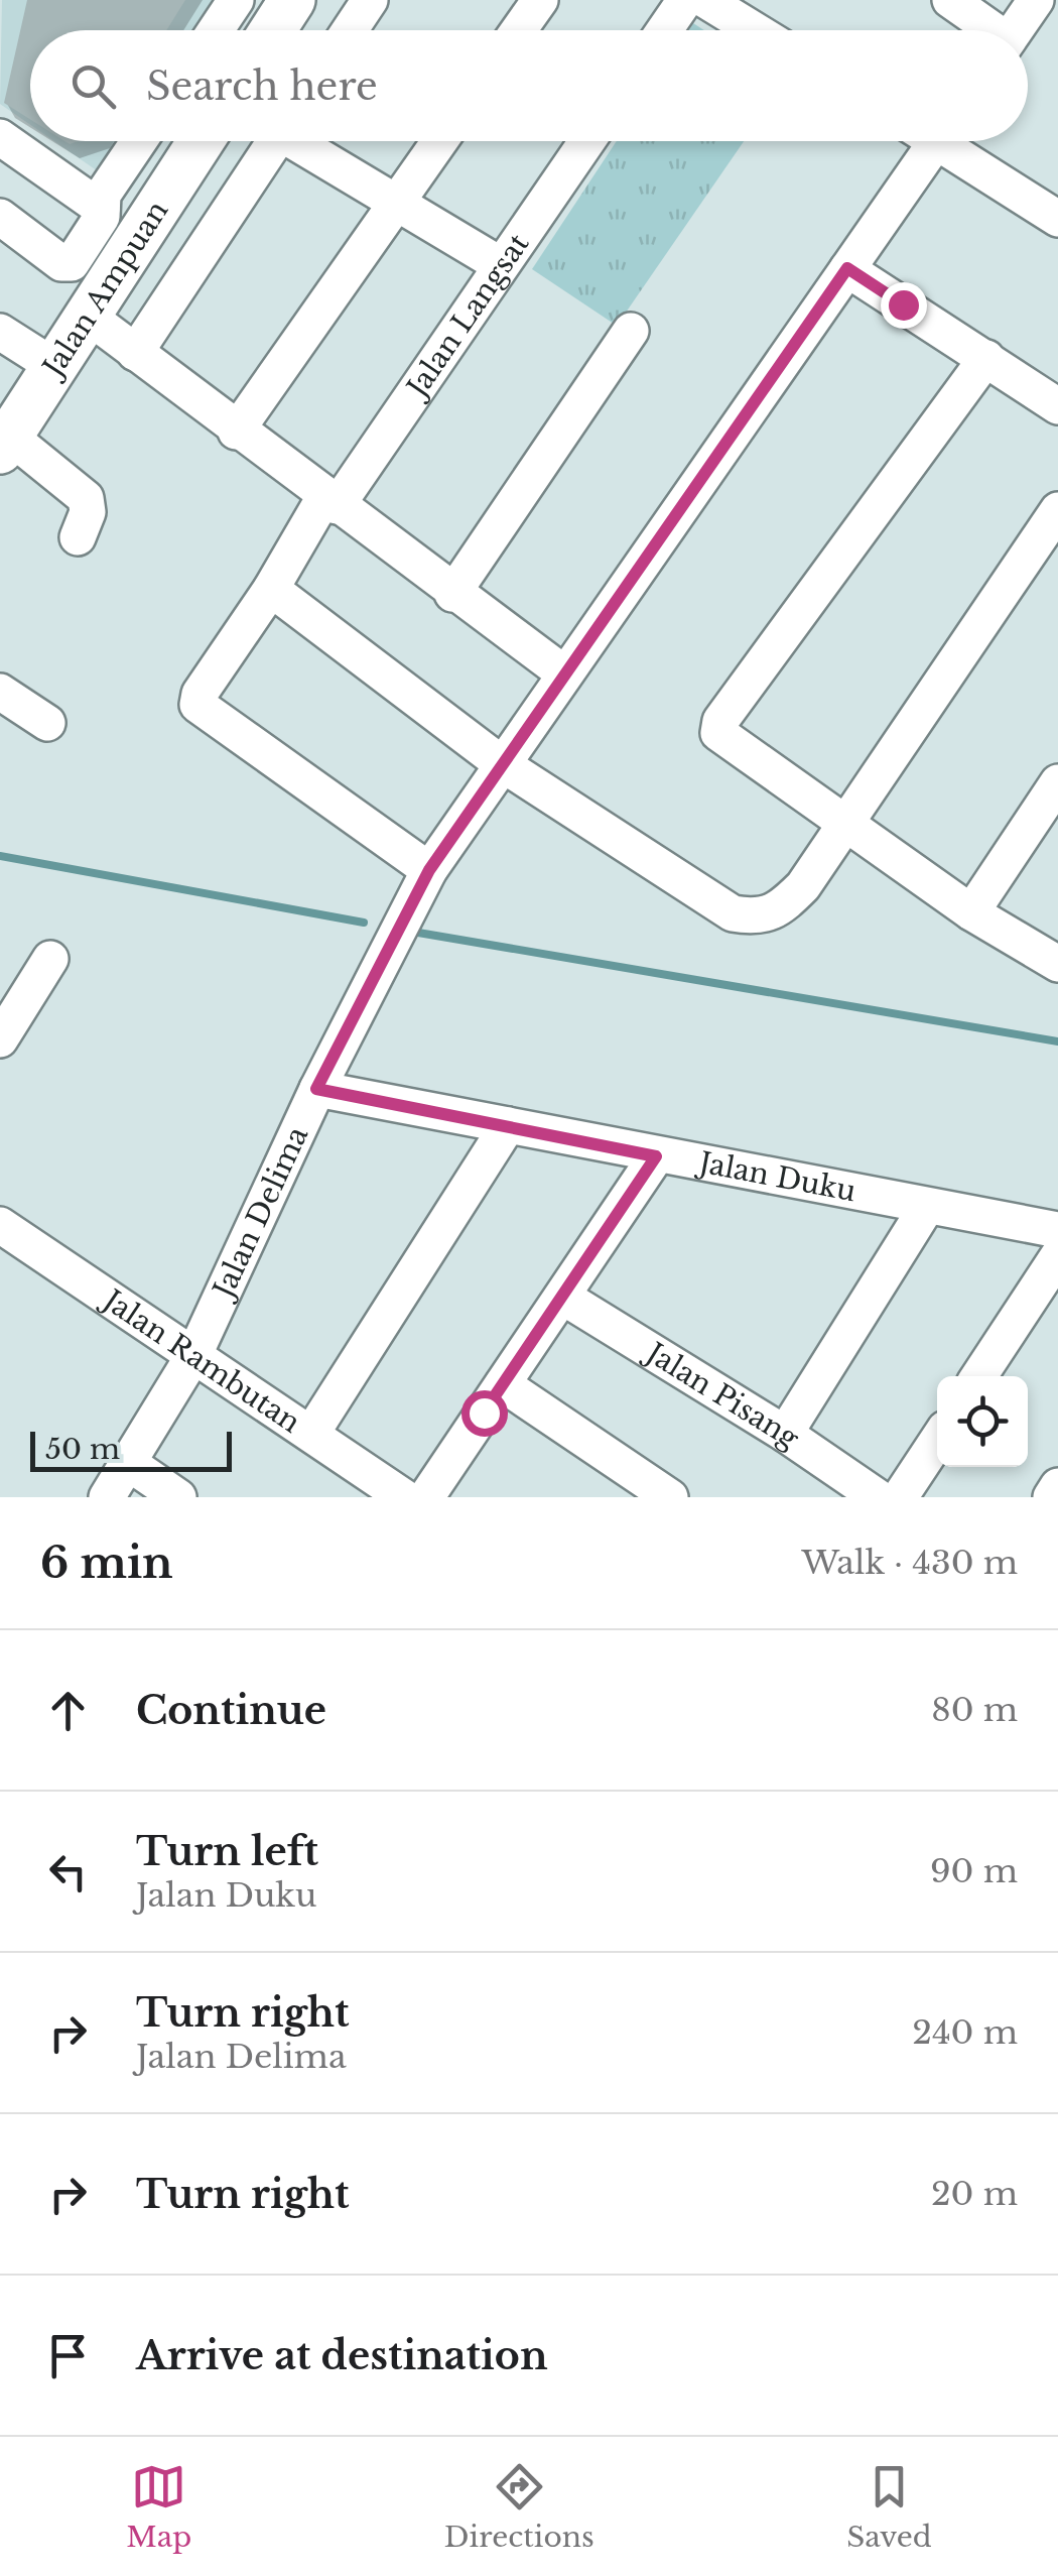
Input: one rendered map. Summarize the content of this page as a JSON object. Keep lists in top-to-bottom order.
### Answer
{
  "streets": {
    "main road": ["Jalan Ampuan"],
    "street": [
      "Jalan Langsat",
      "Jalan Duku",
      "Jalan Delima",
      "Jalan Rambutan",
      "Jalan Pisang"
    ]
  },
  "crossings": [
    ["Jalan Langsat", "Jalan Delima"],
    ["Jalan Duku", "Jalan Delima"],
    ["Jalan Delima", "Jalan Rambutan"]
  ],
  "scale_bar": "50 m",
  "page": {
    "search": "Search here",
    "scale": "50 m",
    "heading": ["6 min", "Walk · 430 m"],
    "list": [
      ["Continue", "80 m"],
      ["Turn left", "Jalan Duku", "90 m"],
      ["Turn right", "Jalan Delima", "240 m"],
      ["Turn right", "20 m"],
      "Arrive at destination"
    ],
    "nav": ["Map", "Directions", "Saved"]
  }
}
